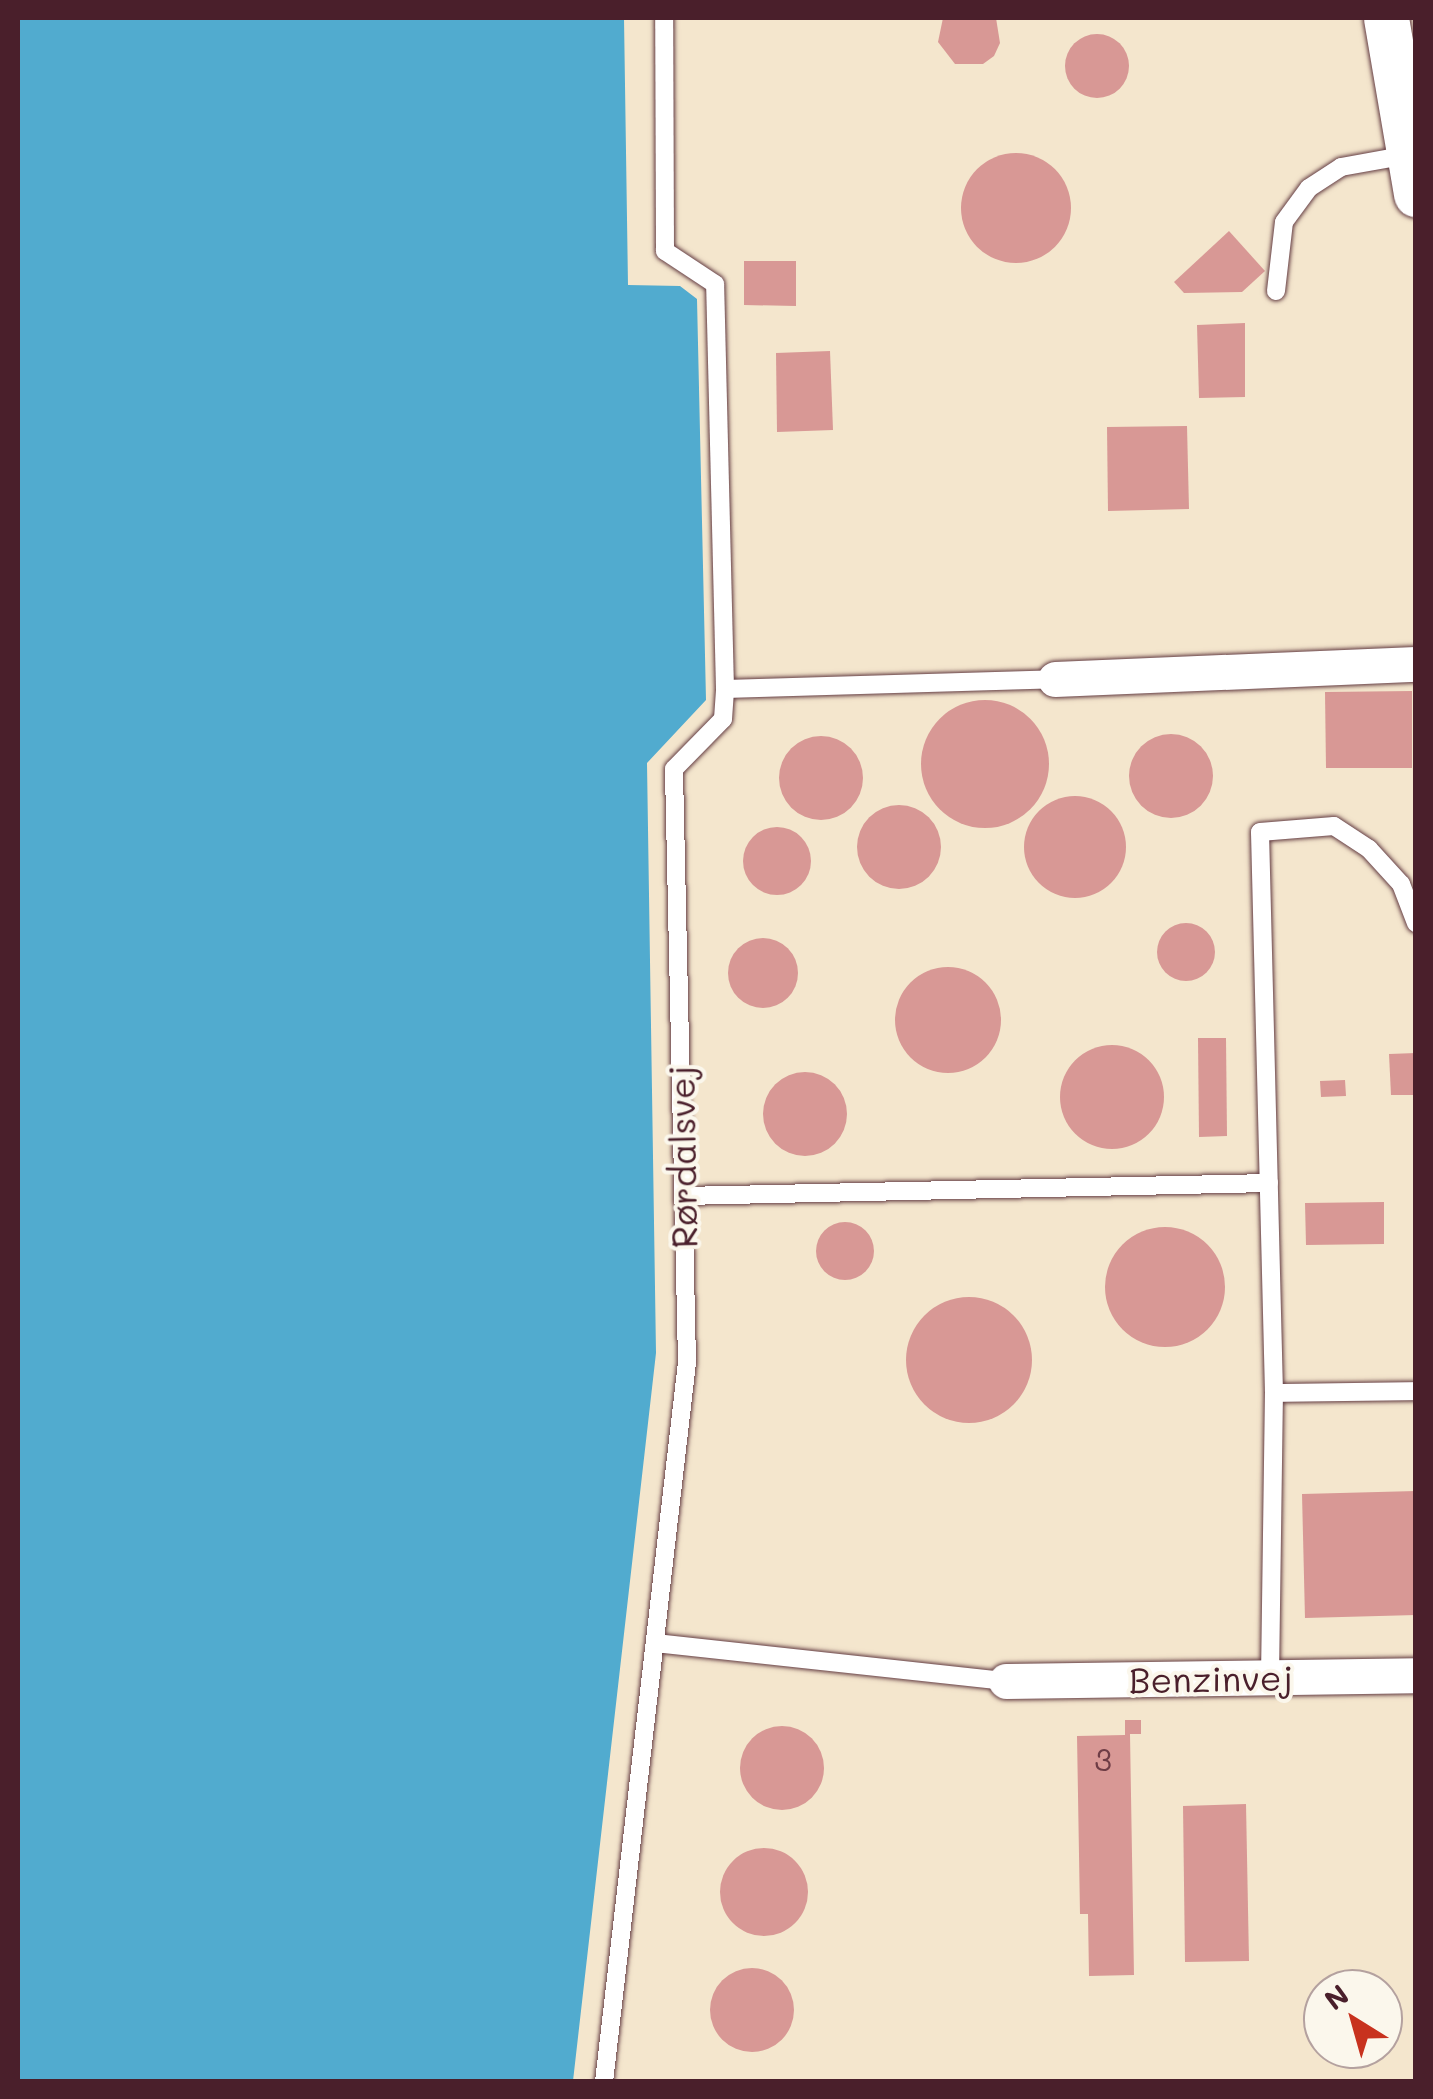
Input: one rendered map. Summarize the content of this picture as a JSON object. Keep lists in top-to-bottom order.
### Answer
{
  "streets": {
    "street": ["Benzinvej"],
    "lane": ["Rørdalsvej"]
  },
  "house_numbers": ["3"],
  "north": "top left"
}
